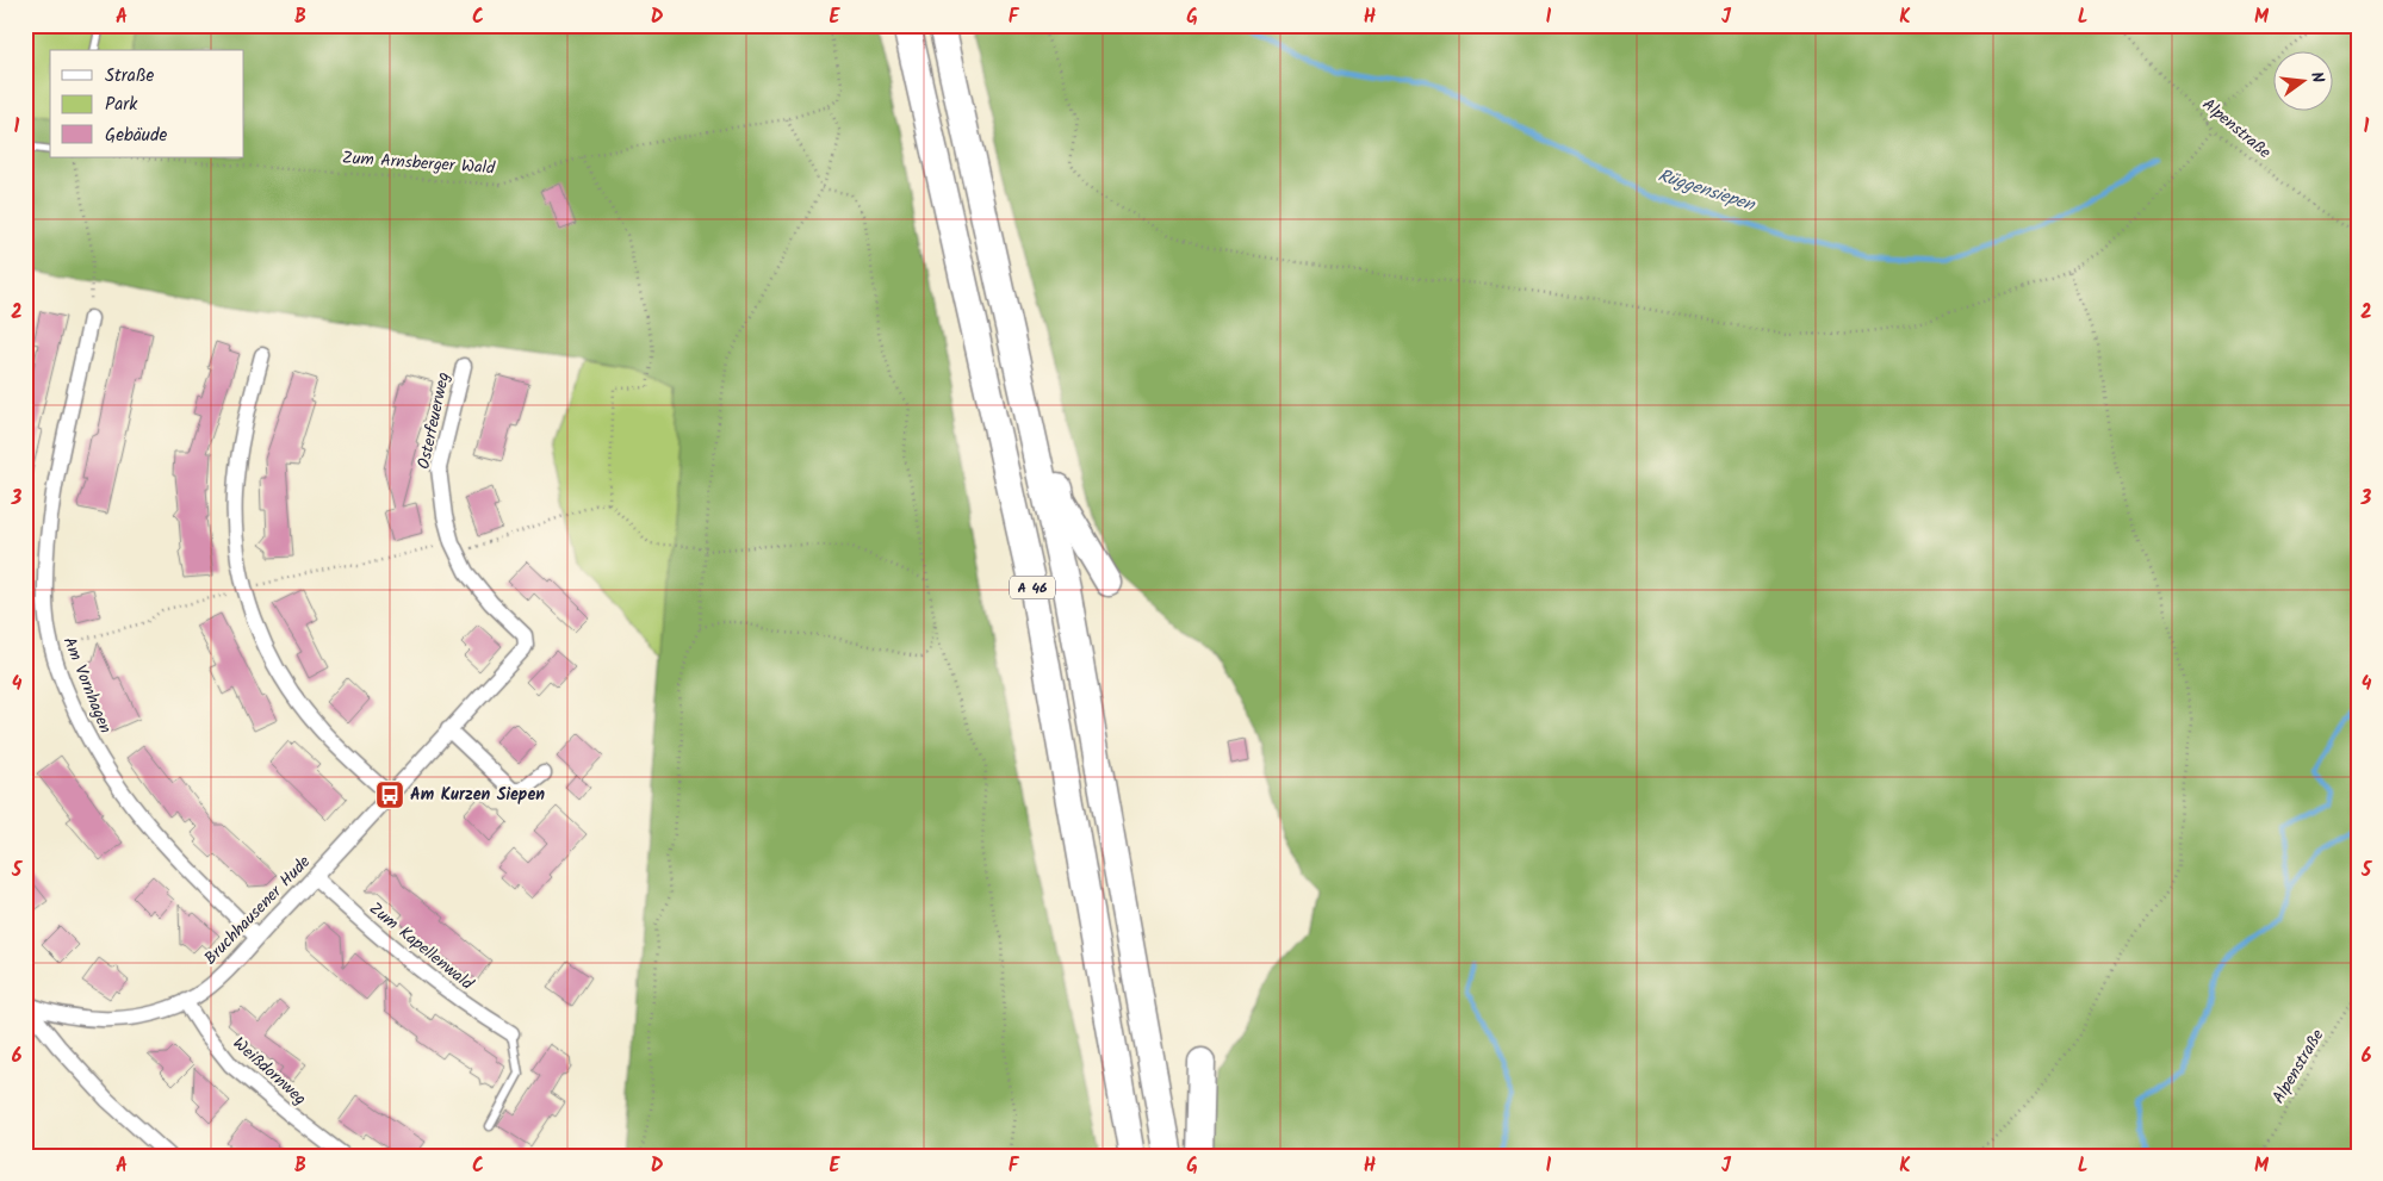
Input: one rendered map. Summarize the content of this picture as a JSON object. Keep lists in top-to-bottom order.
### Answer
{
  "streets": {
    "highway": ["A 46"],
    "street": [
      "Osterfeuerweg",
      "Am Vornhagen",
      "Bruchhausener Hude",
      "Zum Kapellenwald",
      "Weißdornweg"
    ],
    "path": ["Alpenstraße", "Zum Arnsberger Wald"]
  },
  "crossings": [
    ["Osterfeuerweg", "Bruchhausener Hude"],
    ["Am Vornhagen", "Bruchhausener Hude"],
    ["Bruchhausener Hude", "Zum Kapellenwald"],
    ["Bruchhausener Hude", "Weißdornweg"]
  ],
  "water": ["Rüggensiepen"],
  "places": {
    "bus stop": ["Am Kurzen Siepen"]
  },
  "legend": ["Straße", "Park", "Gebäude"],
  "north": "right",
  "grid": {
    "columns": [
      "A",
      "B",
      "C",
      "D",
      "E",
      "F",
      "G",
      "H",
      "I",
      "J",
      "K",
      "L",
      "M"
    ],
    "rows": [
      "1",
      "2",
      "3",
      "4",
      "5",
      "6"
    ]
  }
}
